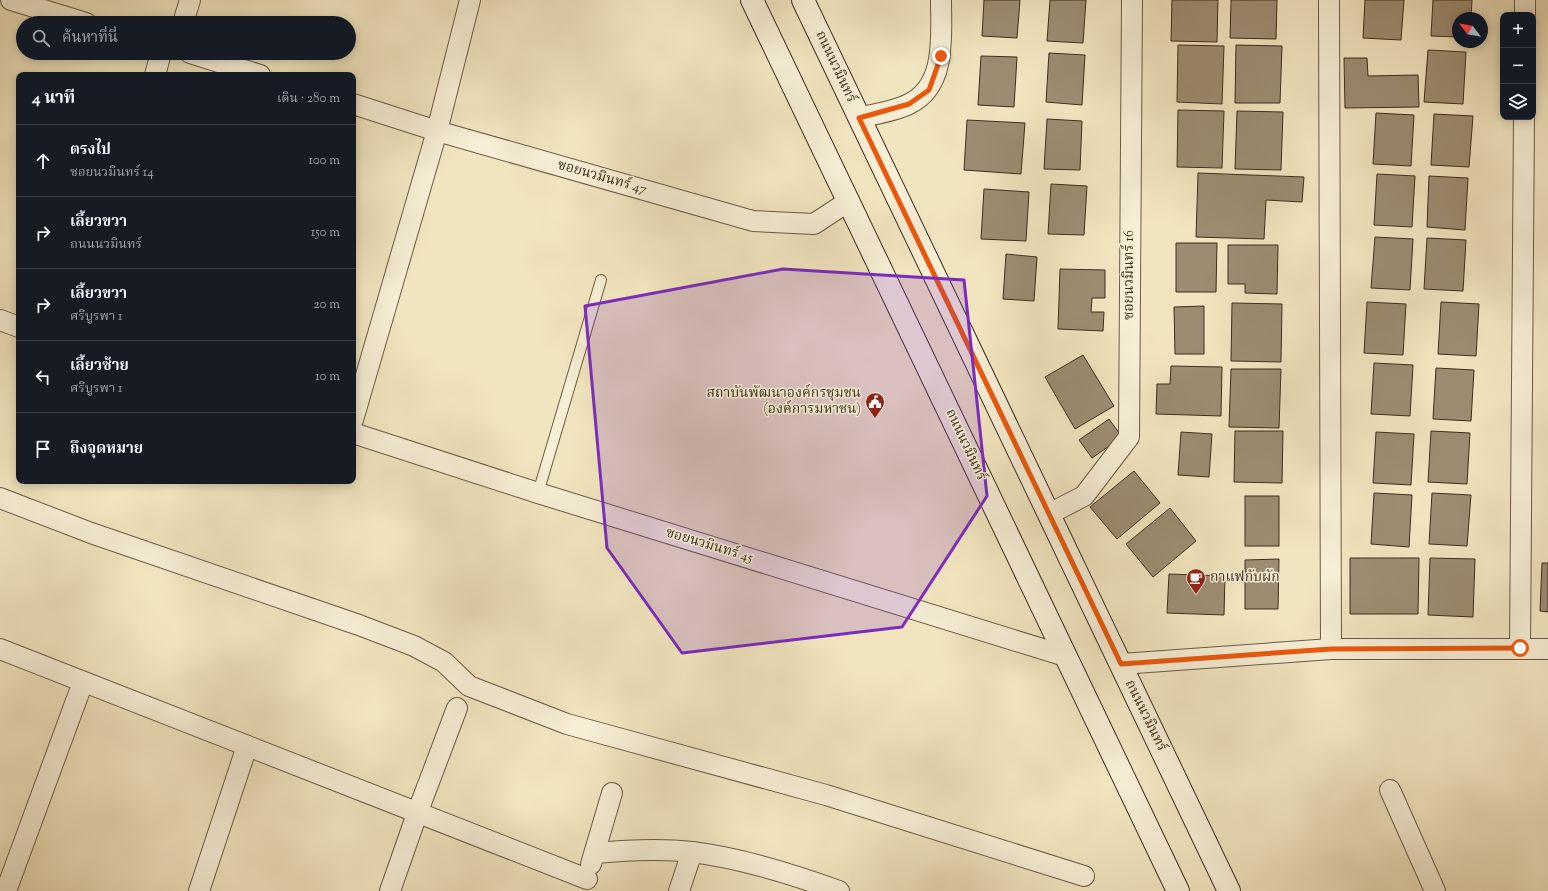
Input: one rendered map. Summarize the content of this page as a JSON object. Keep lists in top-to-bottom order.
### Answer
{
  "streets": {
    "main road": ["ถนนนวมินทร์"],
    "street": ["ซอยนวมินทร์ 47", "ซอยนวมินทร์ 16", "ซอยนวมินทร์ 45"]
  },
  "crossings": [
    ["ถนนนวมินทร์", "ซอยนวมินทร์ 47"],
    ["ถนนนวมินทร์", "ซอยนวมินทร์ 16"],
    ["ถนนนวมินทร์", "ซอยนวมินทร์ 45"]
  ],
  "places": {
    "public building": ["สถาบันพัฒนาองค์กรชุมชน (องค์การมหาชน)"],
    "cafe": ["กาแฟกับผัก"]
  },
  "north": "top left",
  "page": {
    "map_buttons": ["+", "−"],
    "search": "ค้นหาที่นี่",
    "heading": ["4 นาที", "เดิน · 280 m"],
    "list": [
      ["ตรงไป", "ซอยนวมินทร์ 14", "100 m"],
      ["เลี้ยวขวา", "ถนนนวมินทร์", "150 m"],
      ["เลี้ยวขวา", "ศรีบูรพา 1", "20 m"],
      ["เลี้ยวซ้าย", "ศรีบูรพา 1", "10 m"],
      "ถึงจุดหมาย"
    ]
  }
}
